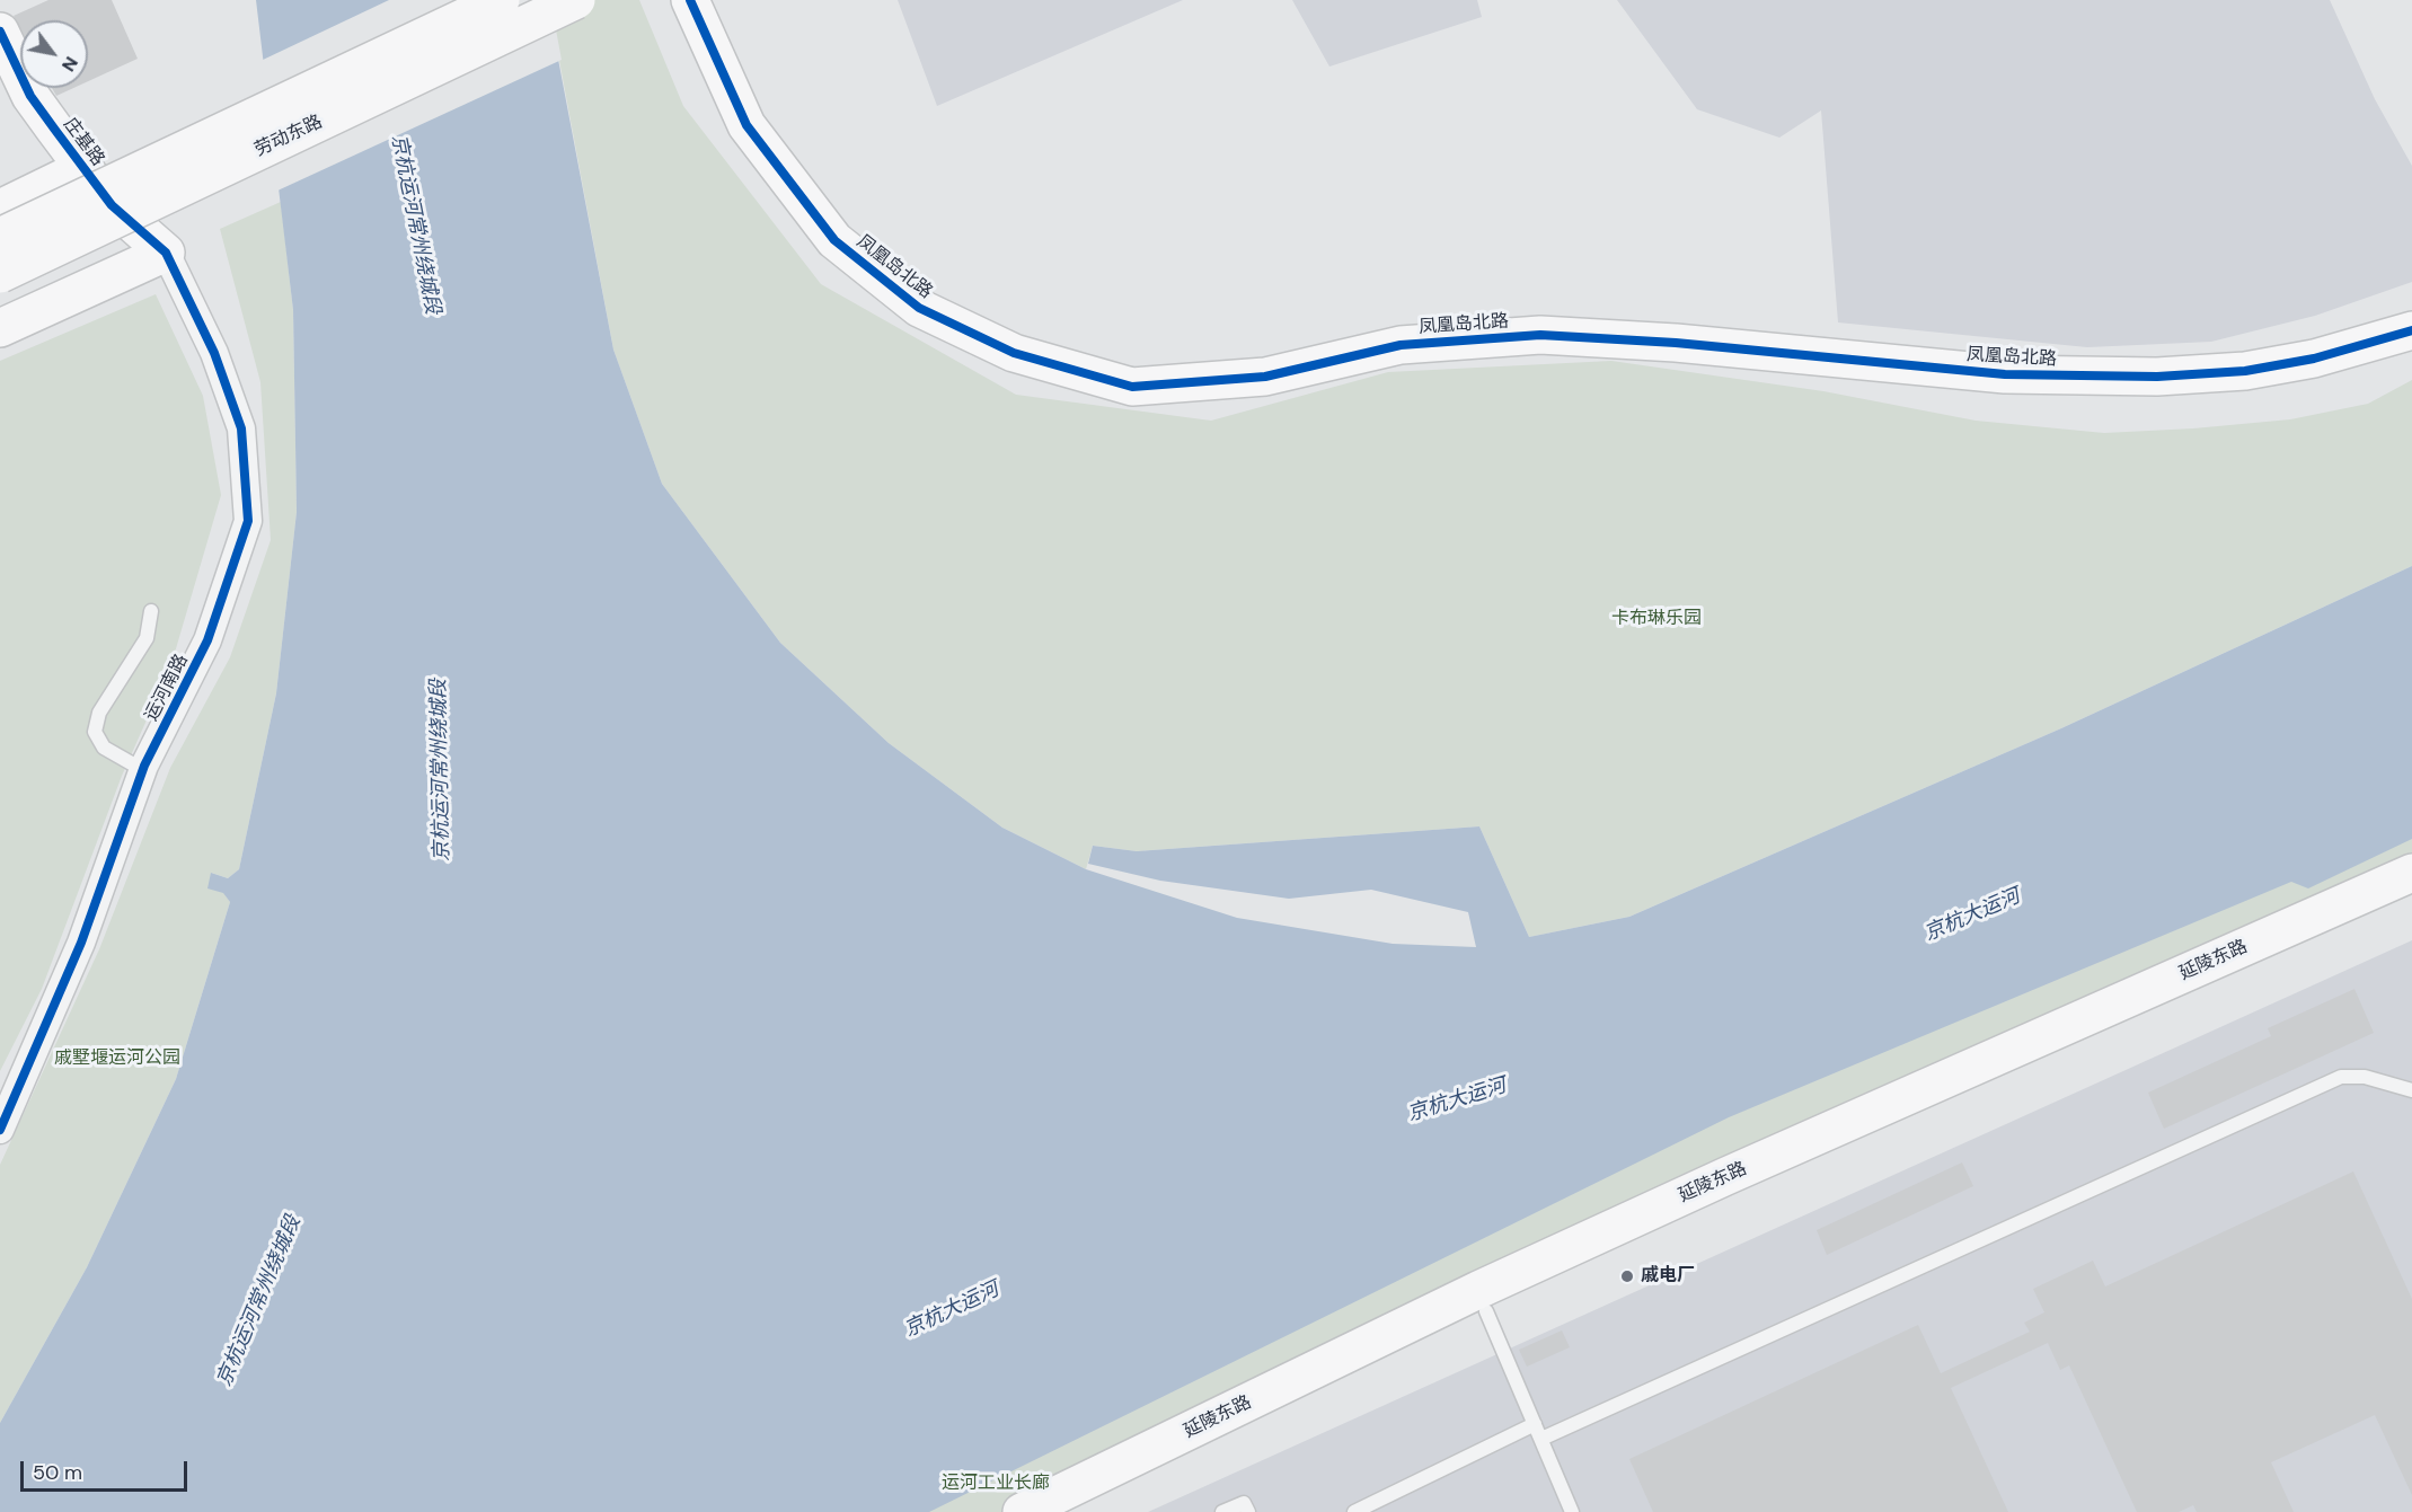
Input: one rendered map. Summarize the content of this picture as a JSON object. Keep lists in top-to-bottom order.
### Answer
{
  "streets": {
    "main road": [
      "劳动东路",
      "庄基路",
      "凤凰岛北路",
      "延陵东路"
    ],
    "street": ["运河南路"]
  },
  "crossings": [
    ["庄基路", "运河南路"]
  ],
  "water": ["京杭运河常州绕城段", "京杭大运河"],
  "parks": ["卡布琳乐园", "戚墅堰运河公园", "运河工业长廊"],
  "places": ["戚电厂"],
  "scale_bar": "50 m",
  "north": "bottom right"
}
